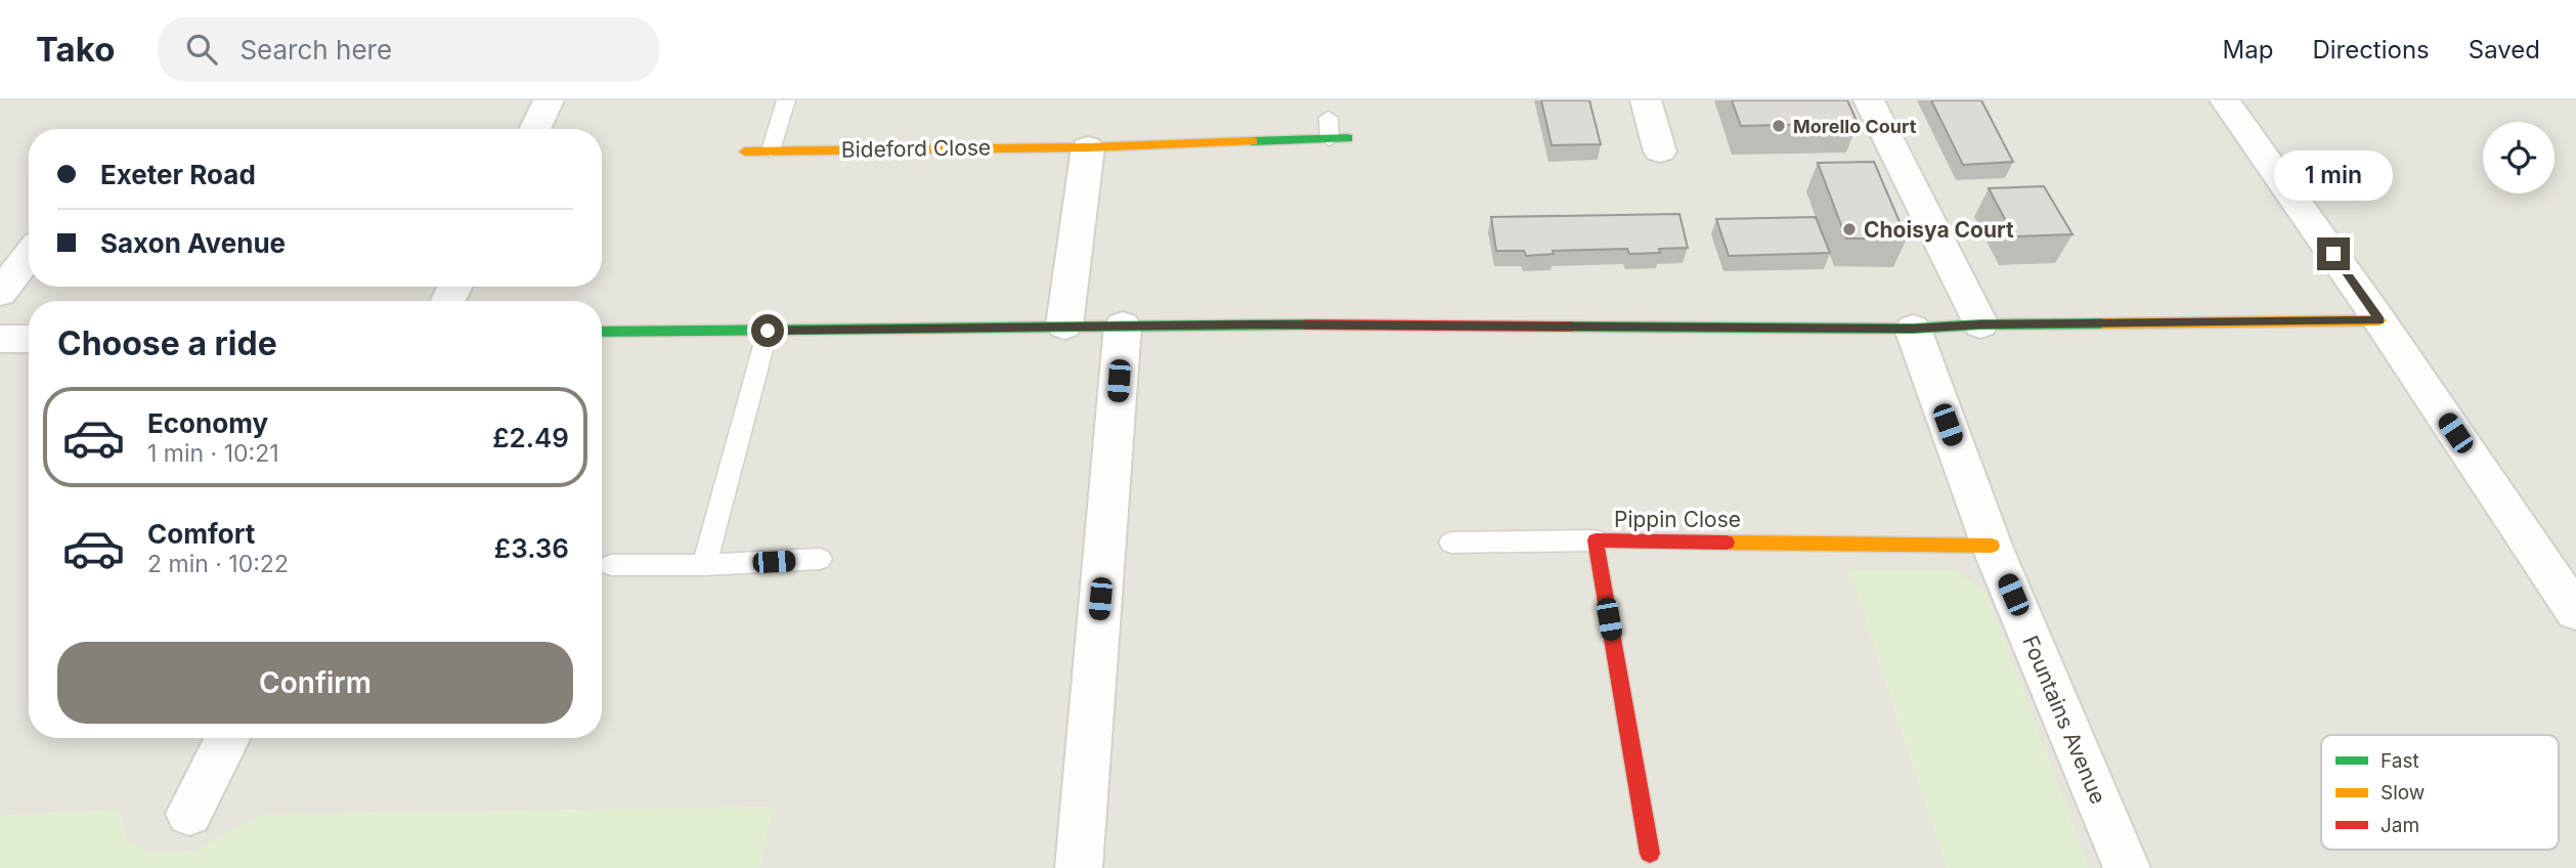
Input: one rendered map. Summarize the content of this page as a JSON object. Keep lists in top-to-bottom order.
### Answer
{
  "streets": {
    "street": ["Bideford Close", "Pippin Close", "Fountains Avenue"]
  },
  "crossings": [
    ["Pippin Close", "Fountains Avenue"]
  ],
  "places": ["Morello Court", "Choisya Court"],
  "legend": ["Fast", "Slow", "Jam"],
  "page": {
    "header": "Tako",
    "search": "Search here",
    "nav": ["Map", "Directions", "Saved"],
    "banner": ["Exeter Road", "Saxon Avenue"],
    "bubble": "1 min",
    "heading": "Choose a ride",
    "list": [
      {
        "name": "Economy",
        "note": "1 min · 10:21",
        "value": "£2.49"
      },
      {
        "name": "Comfort",
        "note": "2 min · 10:22",
        "value": "£3.36"
      }
    ],
    "buttons": "Confirm"
  }
}
